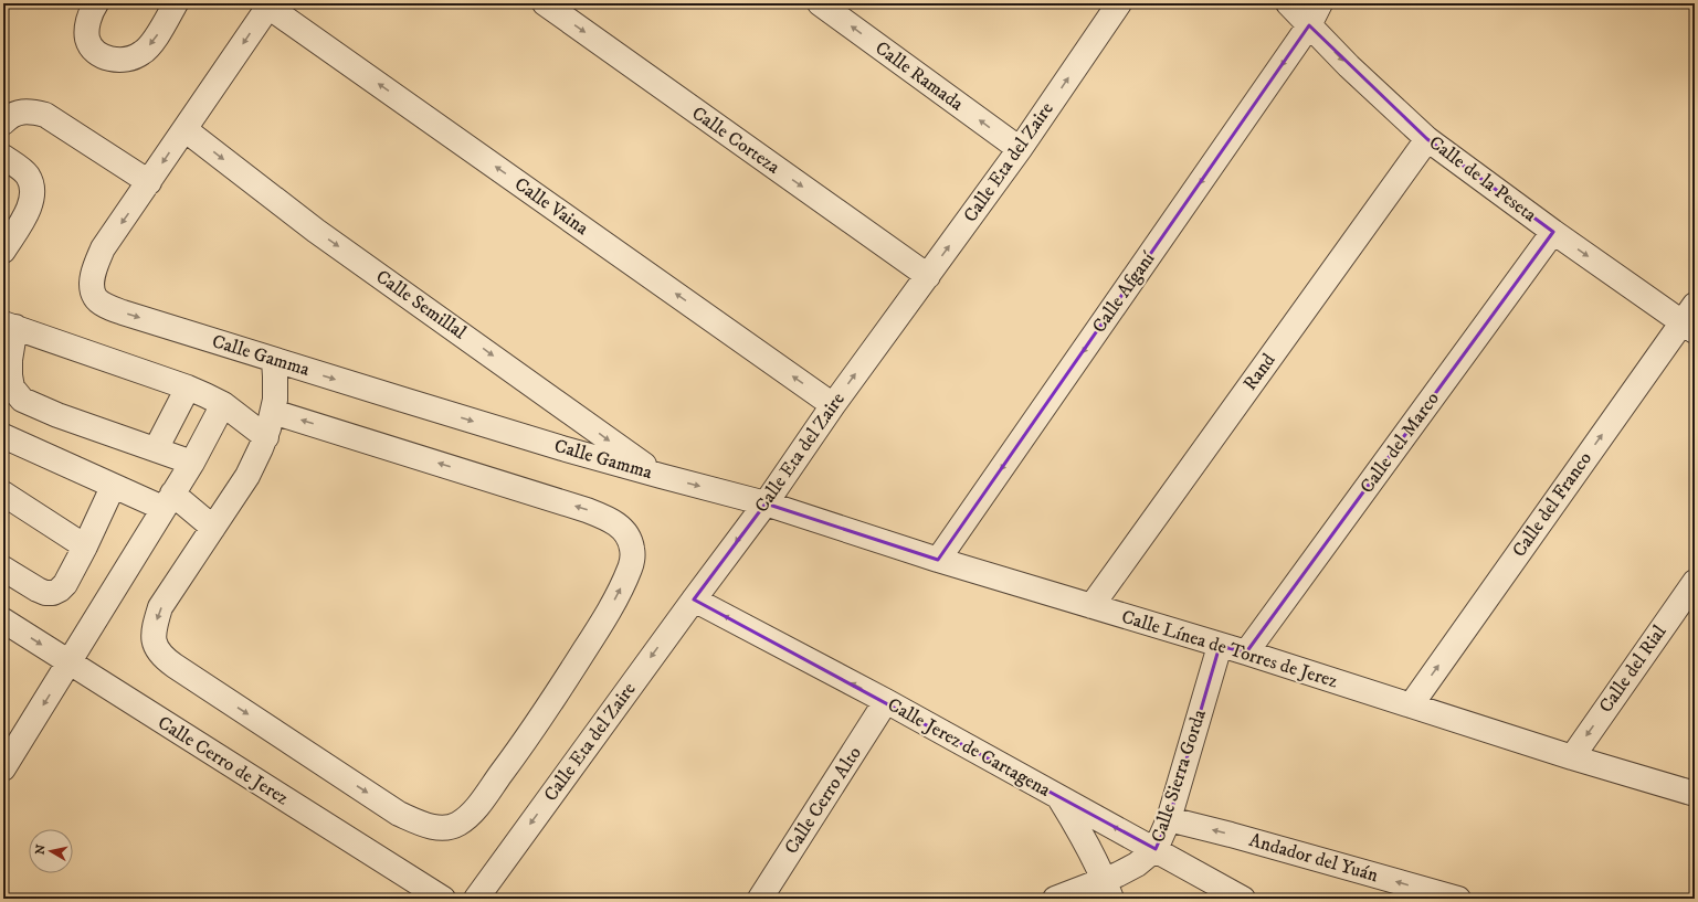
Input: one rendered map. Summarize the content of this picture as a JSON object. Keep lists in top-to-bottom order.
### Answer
{
  "streets": {
    "street": [
      "Calle Ramada",
      "Calle Corteza",
      "Calle Eta del Zaire",
      "Calle de la Peseta",
      "Calle Vaina",
      "Calle Afganí",
      "Calle Semillal",
      "Calle Gamma",
      "Rand",
      "Calle del Marco",
      "Calle del Franco",
      "Calle Línea de Torres de Jerez",
      "Calle del Rial",
      "Calle Jerez de Cartagena",
      "Calle Cerro de Jerez",
      "Calle Sierra Gorda",
      "Calle Cerro Alto",
      "Andador del Yuán"
    ]
  },
  "crossings": [
    ["Calle Ramada", "Calle Eta del Zaire"],
    ["Calle Corteza", "Calle Eta del Zaire"],
    ["Calle Eta del Zaire", "Calle Vaina"],
    ["Calle Eta del Zaire", "Calle Gamma"],
    ["Calle Eta del Zaire", "Calle Línea de Torres de Jerez"],
    ["Calle Eta del Zaire", "Calle Jerez de Cartagena"],
    ["Calle de la Peseta", "Calle Afganí"],
    ["Calle de la Peseta", "Rand"],
    ["Calle de la Peseta", "Calle del Marco"],
    ["Calle de la Peseta", "Calle del Franco"],
    ["Calle Vaina", "Calle Gamma"],
    ["Calle Afganí", "Calle Línea de Torres de Jerez"],
    ["Calle Semillal", "Calle Gamma"],
    ["Calle Gamma", "Calle Línea de Torres de Jerez"],
    ["Rand", "Calle Línea de Torres de Jerez"],
    ["Calle del Marco", "Calle Línea de Torres de Jerez"],
    ["Calle del Franco", "Calle Línea de Torres de Jerez"],
    ["Calle Línea de Torres de Jerez", "Calle del Rial"],
    ["Calle Línea de Torres de Jerez", "Calle Sierra Gorda"],
    ["Calle Jerez de Cartagena", "Calle Sierra Gorda"],
    ["Calle Jerez de Cartagena", "Calle Cerro Alto"],
    ["Calle Sierra Gorda", "Andador del Yuán"]
  ],
  "one_way": [
    "Calle Ramada",
    "Calle Corteza",
    "Calle de la Peseta",
    "Calle Vaina",
    "Calle Afganí",
    "Calle Semillal",
    "Calle del Franco",
    "Calle del Rial",
    "Calle Jerez de Cartagena",
    "Andador del Yuán"
  ],
  "north": "left"
}
